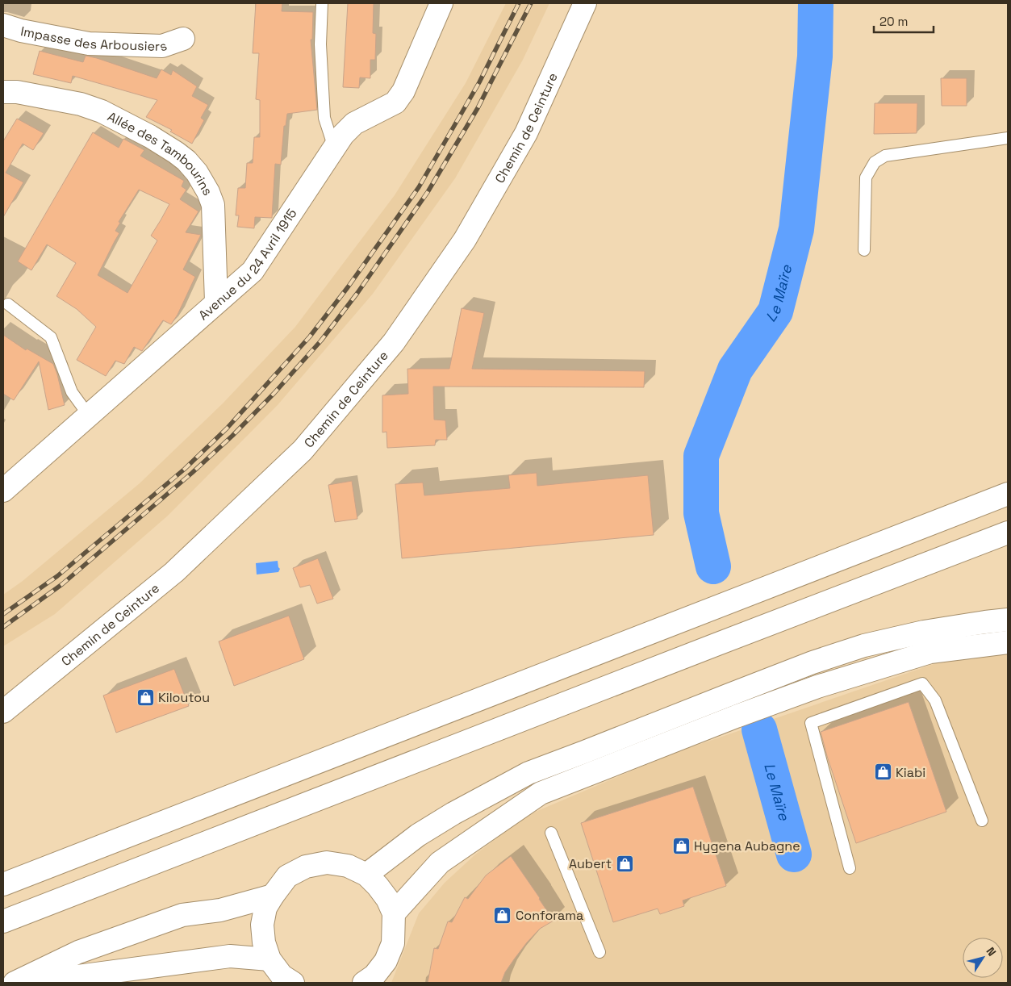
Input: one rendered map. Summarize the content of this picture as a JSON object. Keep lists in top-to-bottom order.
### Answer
{
  "streets": {
    "main road": [
      "Impasse des Arbousiers",
      "Chemin de Ceinture",
      "Allée des Tambourins",
      "Avenue du 24 Avril 1915"
    ]
  },
  "crossings": [
    ["Allée des Tambourins", "Avenue du 24 Avril 1915"]
  ],
  "water": ["Le Maïre"],
  "places": {
    "shop": [
      "Kiloutou",
      "Kiabi",
      "Hygena Aubagne",
      "Aubert",
      "Conforama"
    ]
  },
  "scale_bar": "20 m",
  "north": "top right"
}
